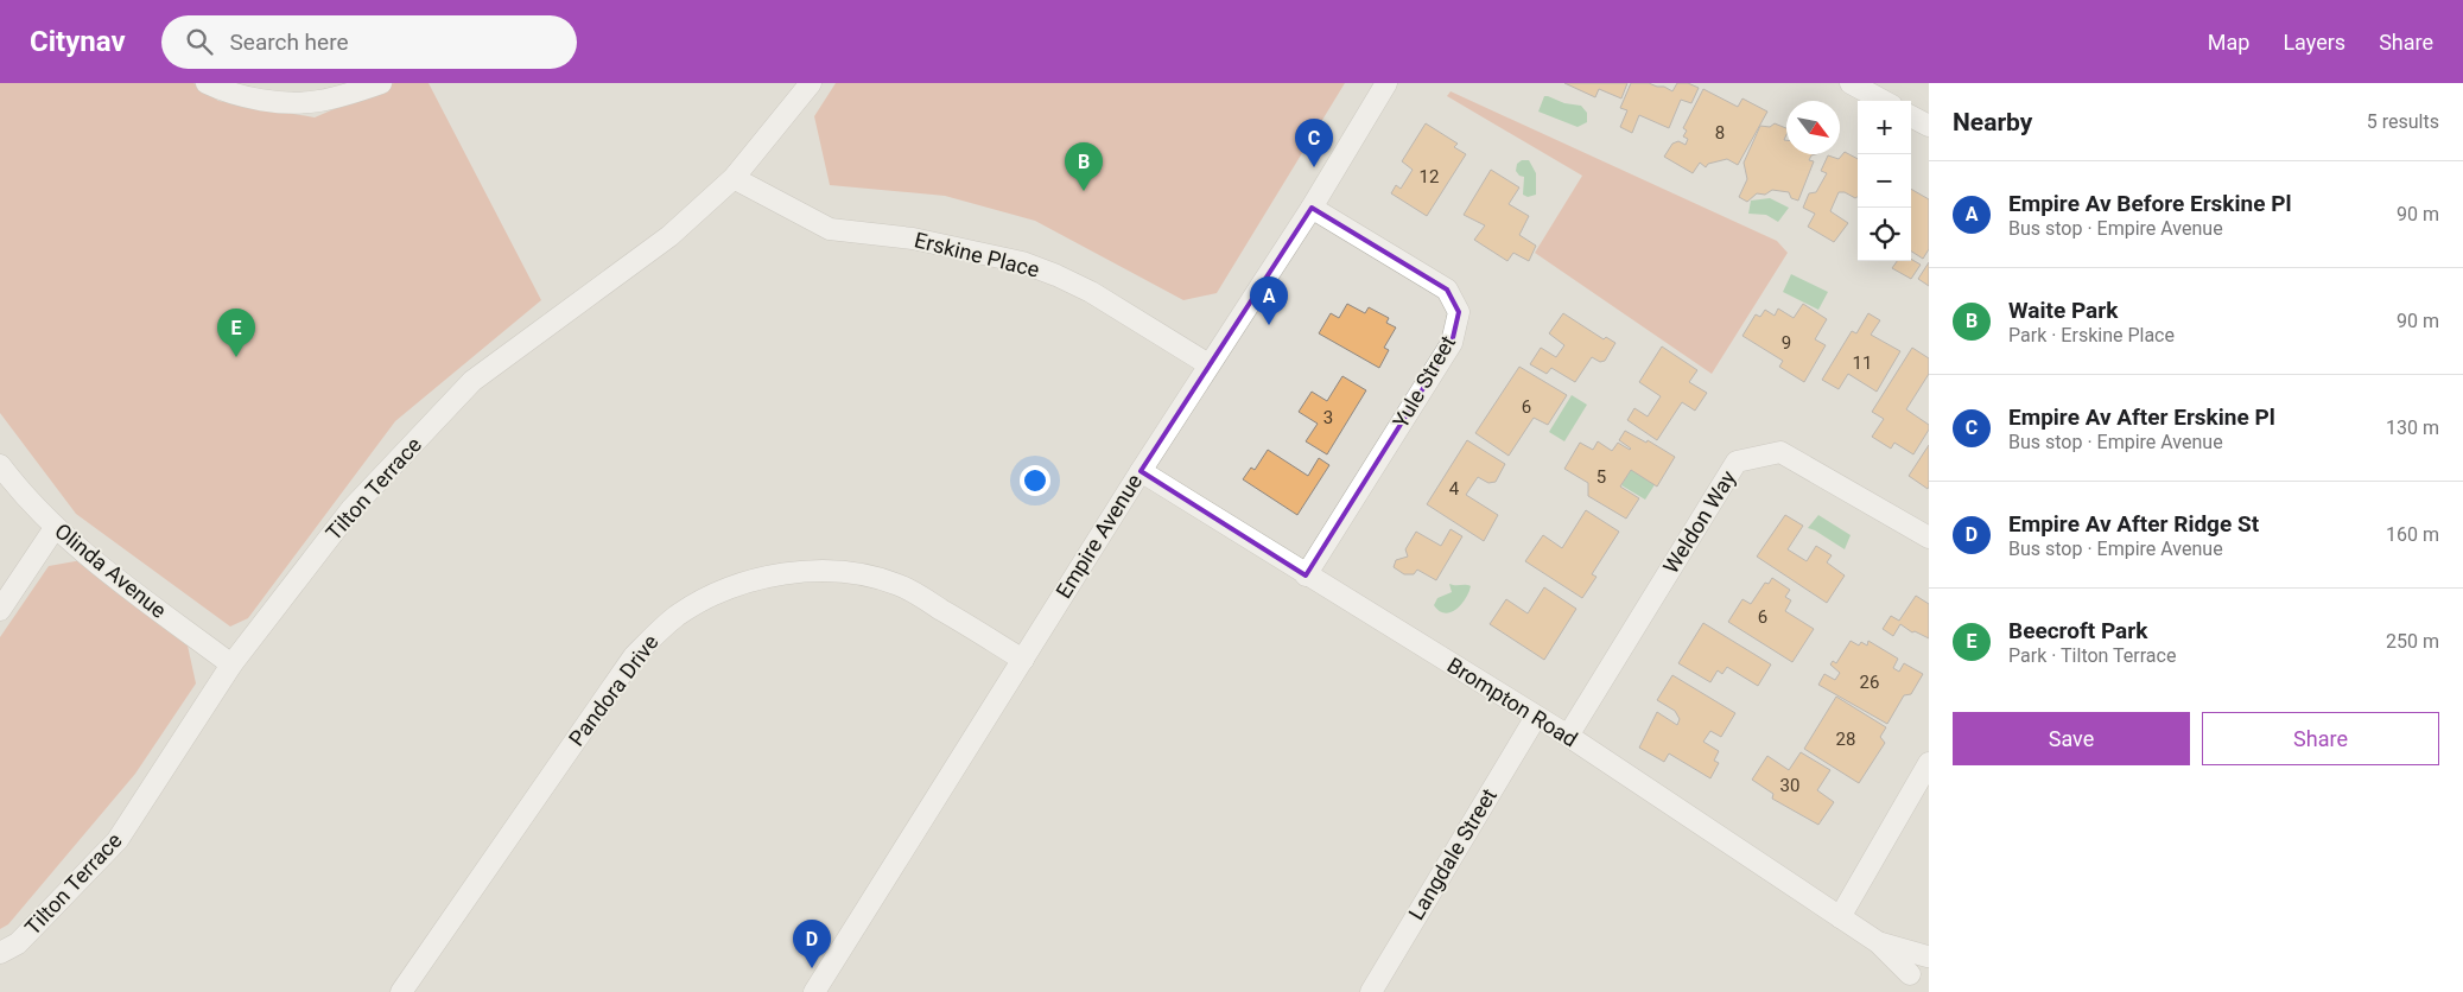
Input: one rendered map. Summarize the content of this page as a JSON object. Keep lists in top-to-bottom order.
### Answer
{
  "streets": {
    "street": [
      "Erskine Place",
      "Yule Street",
      "Tilton Terrace",
      "Weldon Way",
      "Empire Avenue",
      "Olinda Avenue",
      "Pandora Drive",
      "Brompton Road",
      "Langdale Street"
    ]
  },
  "crossings": [
    ["Erskine Place", "Tilton Terrace"],
    ["Erskine Place", "Empire Avenue"],
    ["Yule Street", "Empire Avenue"],
    ["Yule Street", "Brompton Road"],
    ["Tilton Terrace", "Olinda Avenue"],
    ["Weldon Way", "Brompton Road"],
    ["Empire Avenue", "Pandora Drive"],
    ["Empire Avenue", "Brompton Road"],
    ["Brompton Road", "Langdale Street"]
  ],
  "house_numbers": [
    "8",
    "12",
    "9",
    "11",
    "6",
    "3",
    "5",
    "4",
    "6",
    "26",
    "28",
    "30"
  ],
  "north": "bottom right",
  "page": {
    "header": "Citynav",
    "search": "Search here",
    "nav": ["Map", "Layers", "Share"],
    "heading": ["Nearby", "5 results"],
    "map_buttons": ["+", "−"],
    "pins": [
      "C",
      "B",
      "A",
      "E",
      "D"
    ],
    "list": [
      {
        "mark": "A",
        "name": "Empire Av Before Erskine Pl",
        "note": "Bus stop · Empire Avenue",
        "value": "90 m"
      },
      {
        "mark": "B",
        "name": "Waite Park",
        "note": "Park · Erskine Place",
        "value": "90 m"
      },
      {
        "mark": "C",
        "name": "Empire Av After Erskine Pl",
        "note": "Bus stop · Empire Avenue",
        "value": "130 m"
      },
      {
        "mark": "D",
        "name": "Empire Av After Ridge St",
        "note": "Bus stop · Empire Avenue",
        "value": "160 m"
      },
      {
        "mark": "E",
        "name": "Beecroft Park",
        "note": "Park · Tilton Terrace",
        "value": "250 m"
      }
    ],
    "buttons": ["Save", "Share"]
  }
}
